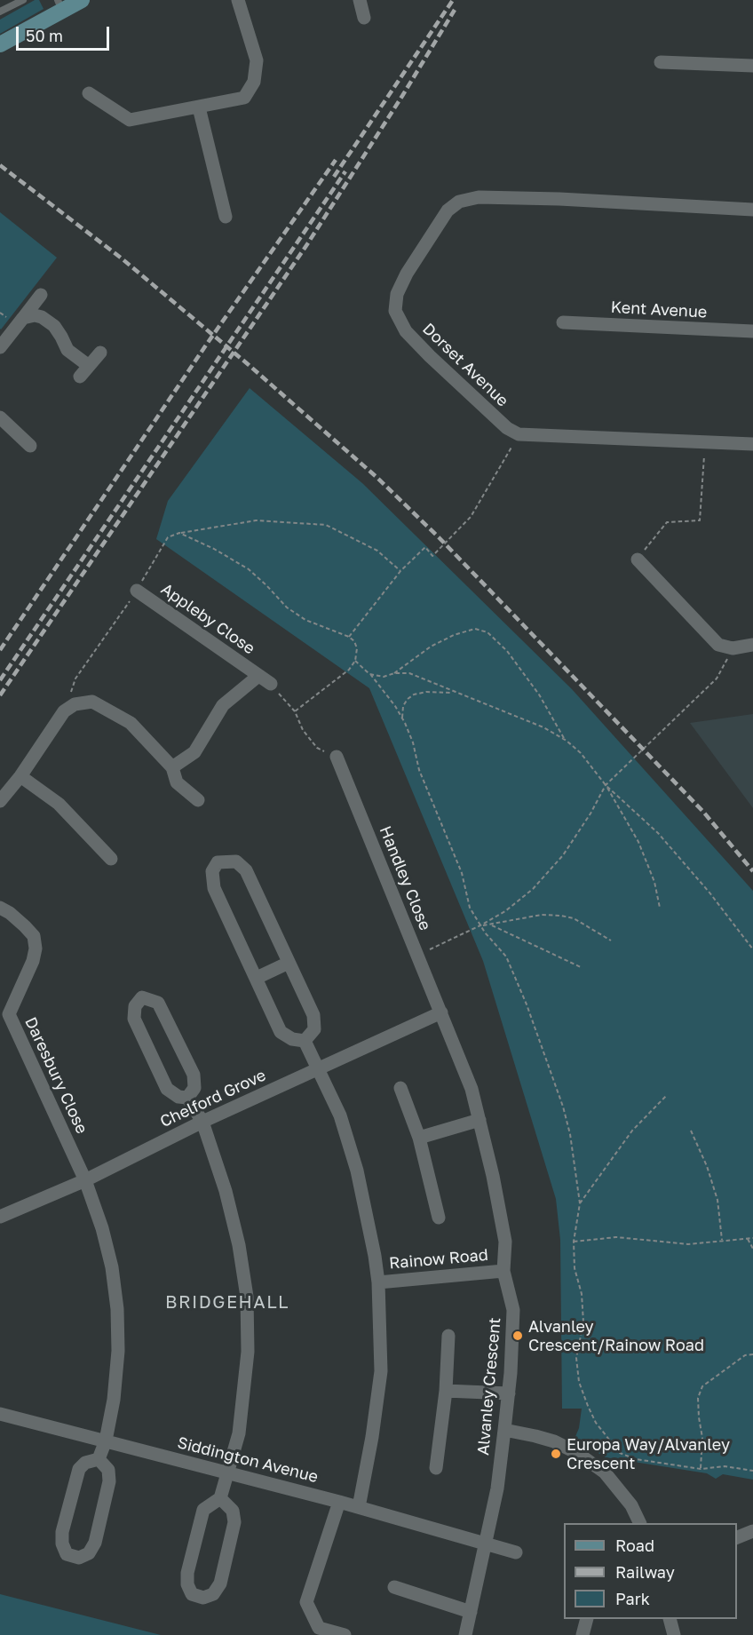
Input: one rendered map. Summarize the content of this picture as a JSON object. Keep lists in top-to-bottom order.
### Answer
{
  "streets": {
    "street": [
      "Kent Avenue",
      "Dorset Avenue",
      "Appleby Close",
      "Handley Close",
      "Daresbury Close",
      "Chelford Grove",
      "Rainow Road",
      "Alvanley Crescent",
      "Siddington Avenue"
    ]
  },
  "crossings": [
    ["Handley Close", "Chelford Grove"],
    ["Handley Close", "Alvanley Crescent"],
    ["Daresbury Close", "Chelford Grove"],
    ["Chelford Grove", "Alvanley Crescent"],
    ["Rainow Road", "Alvanley Crescent"],
    ["Alvanley Crescent", "Siddington Avenue"]
  ],
  "districts": ["BRIDGEHALL"],
  "places": ["Alvanley Crescent/Rainow Road", "Europa Way/Alvanley Crescent"],
  "legend": ["Road", "Railway", "Park"],
  "scale_bar": "50 m"
}
